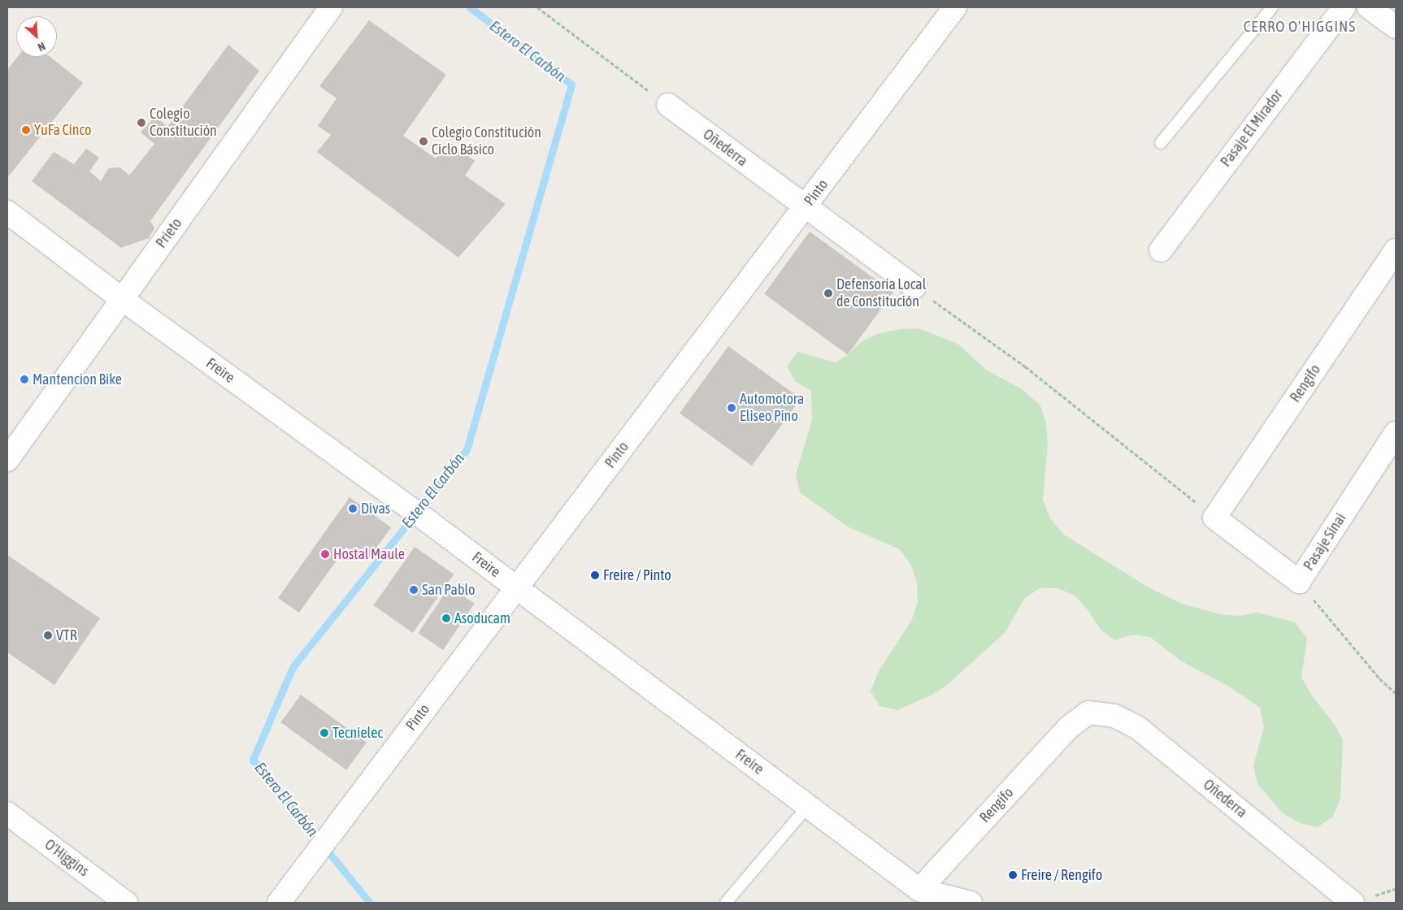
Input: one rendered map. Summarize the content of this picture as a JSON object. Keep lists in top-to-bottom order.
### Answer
{
  "streets": {
    "street": [
      "Pasaje El Mirador",
      "Oñederra",
      "Pinto",
      "Prieto",
      "Freire",
      "Rengifo",
      "Pasaje Sinai",
      "O'Higgins"
    ]
  },
  "crossings": [
    ["Oñederra", "Pinto"],
    ["Oñederra", "Rengifo"],
    ["Pinto", "Freire"],
    ["Prieto", "Freire"],
    ["Freire", "Rengifo"],
    ["Rengifo", "Pasaje Sinai"]
  ],
  "districts": ["CERRO O'HIGGINS"],
  "water": ["Estero El Carbón"],
  "places": [
    "Colegio Constitución",
    "YuFa Cinco",
    "Colegio Constitución Ciclo Básico",
    "Defensoría Local de Constitución",
    "Mantencion Bike",
    "Automotora Eliseo Pino",
    "Divas",
    "Hostal Maule",
    "Freire / Pinto",
    "San Pablo",
    "Asoducam",
    "VTR",
    "Tecnielec",
    "Freire / Rengifo"
  ],
  "north": "bottom right"
}
